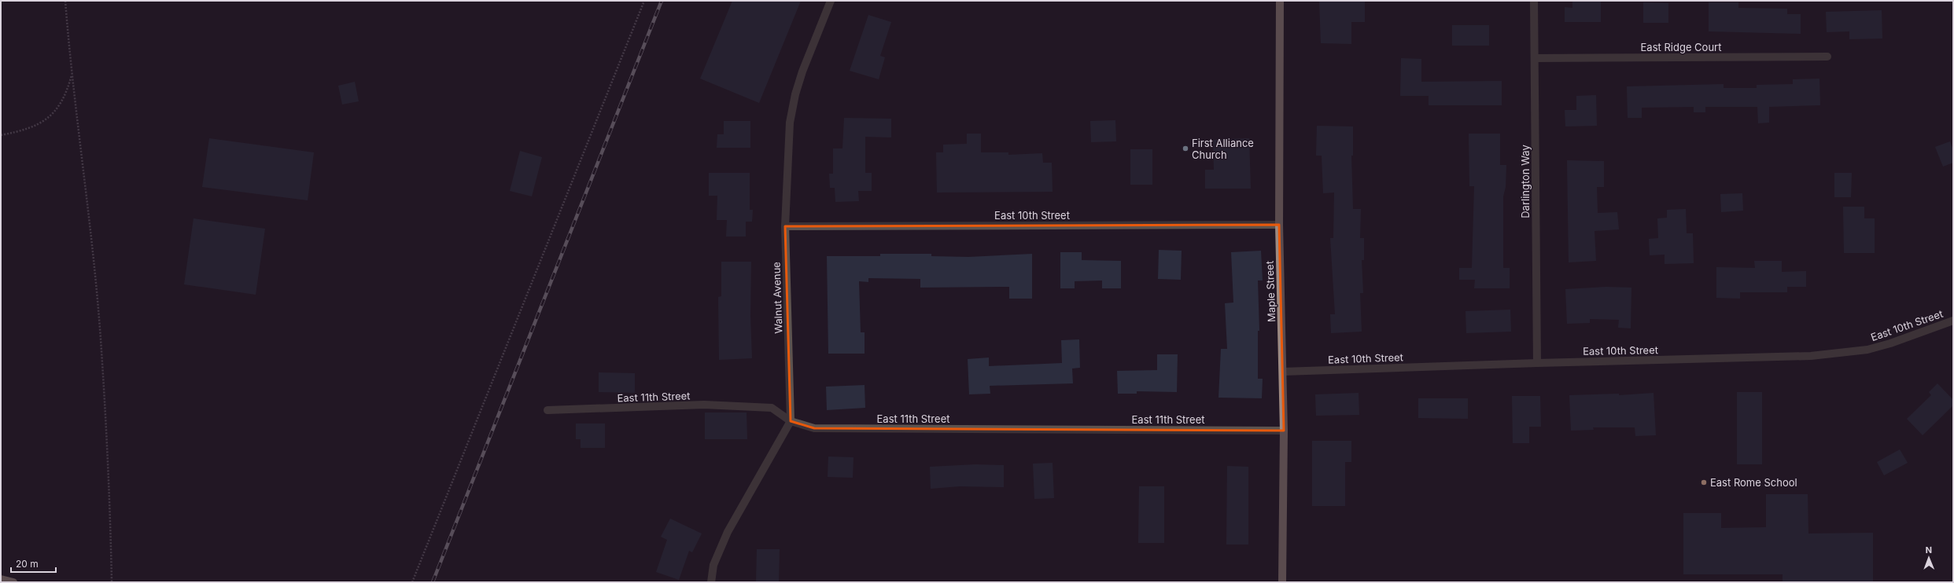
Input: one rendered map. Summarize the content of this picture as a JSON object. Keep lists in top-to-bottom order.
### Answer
{
  "streets": {
    "main road": ["Maple Street"],
    "street": [
      "East Ridge Court",
      "Darlington Way",
      "East 10th Street",
      "Walnut Avenue",
      "East 11th Street"
    ]
  },
  "crossings": [
    ["East Ridge Court", "Darlington Way"],
    ["Darlington Way", "East 10th Street"],
    ["East 10th Street", "Maple Street"],
    ["East 10th Street", "Walnut Avenue"],
    ["Maple Street", "East 11th Street"],
    ["Walnut Avenue", "East 11th Street"]
  ],
  "places": ["First Alliance Church", "East Rome School"],
  "scale_bar": "20 m",
  "north": "top"
}
